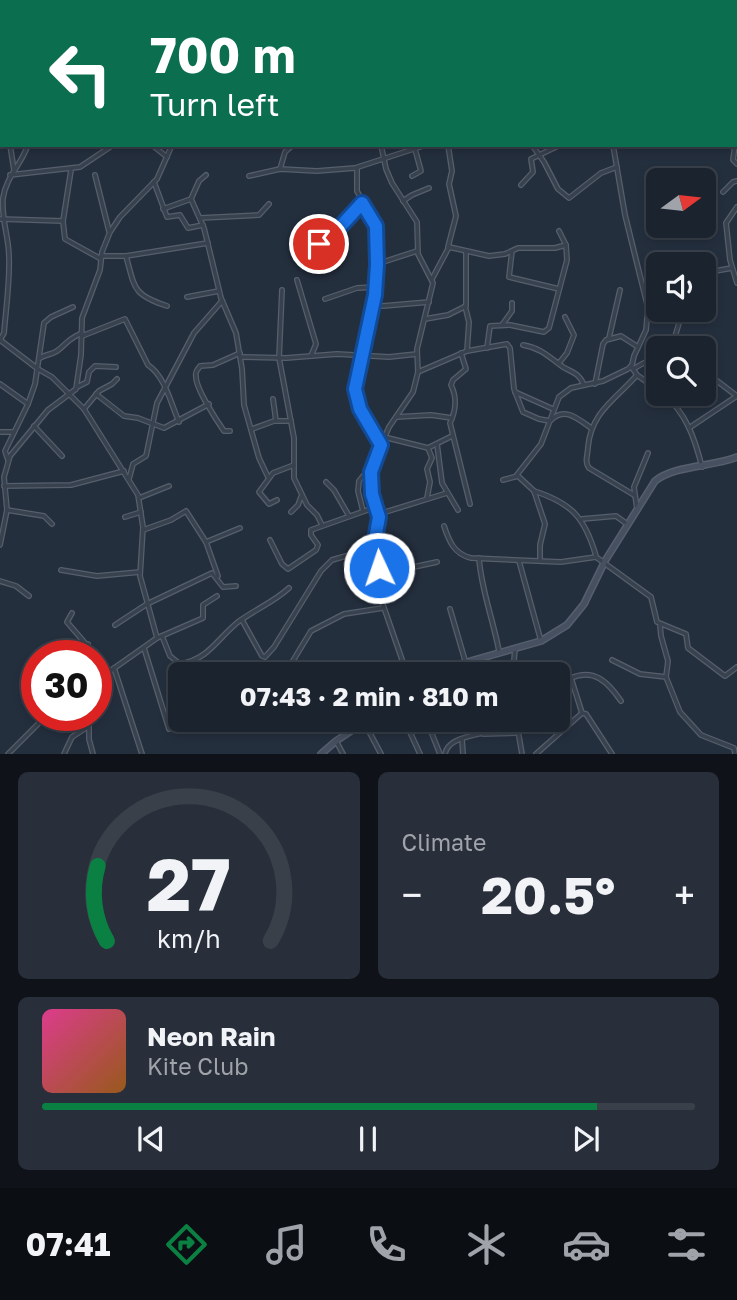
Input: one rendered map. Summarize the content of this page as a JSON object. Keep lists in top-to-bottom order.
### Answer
{
  "north": "right",
  "page": {
    "turn": ["700 m", "Turn left"],
    "limit": "30",
    "trip": "07:43 · 2 min · 810 m",
    "tile": "Climate",
    "heat": ["−", "20.5°", "+"],
    "song": ["Neon Rain", "Kite Club"],
    "tabs": "07:41",
    "gauge": ["27", "km/h"]
  }
}
